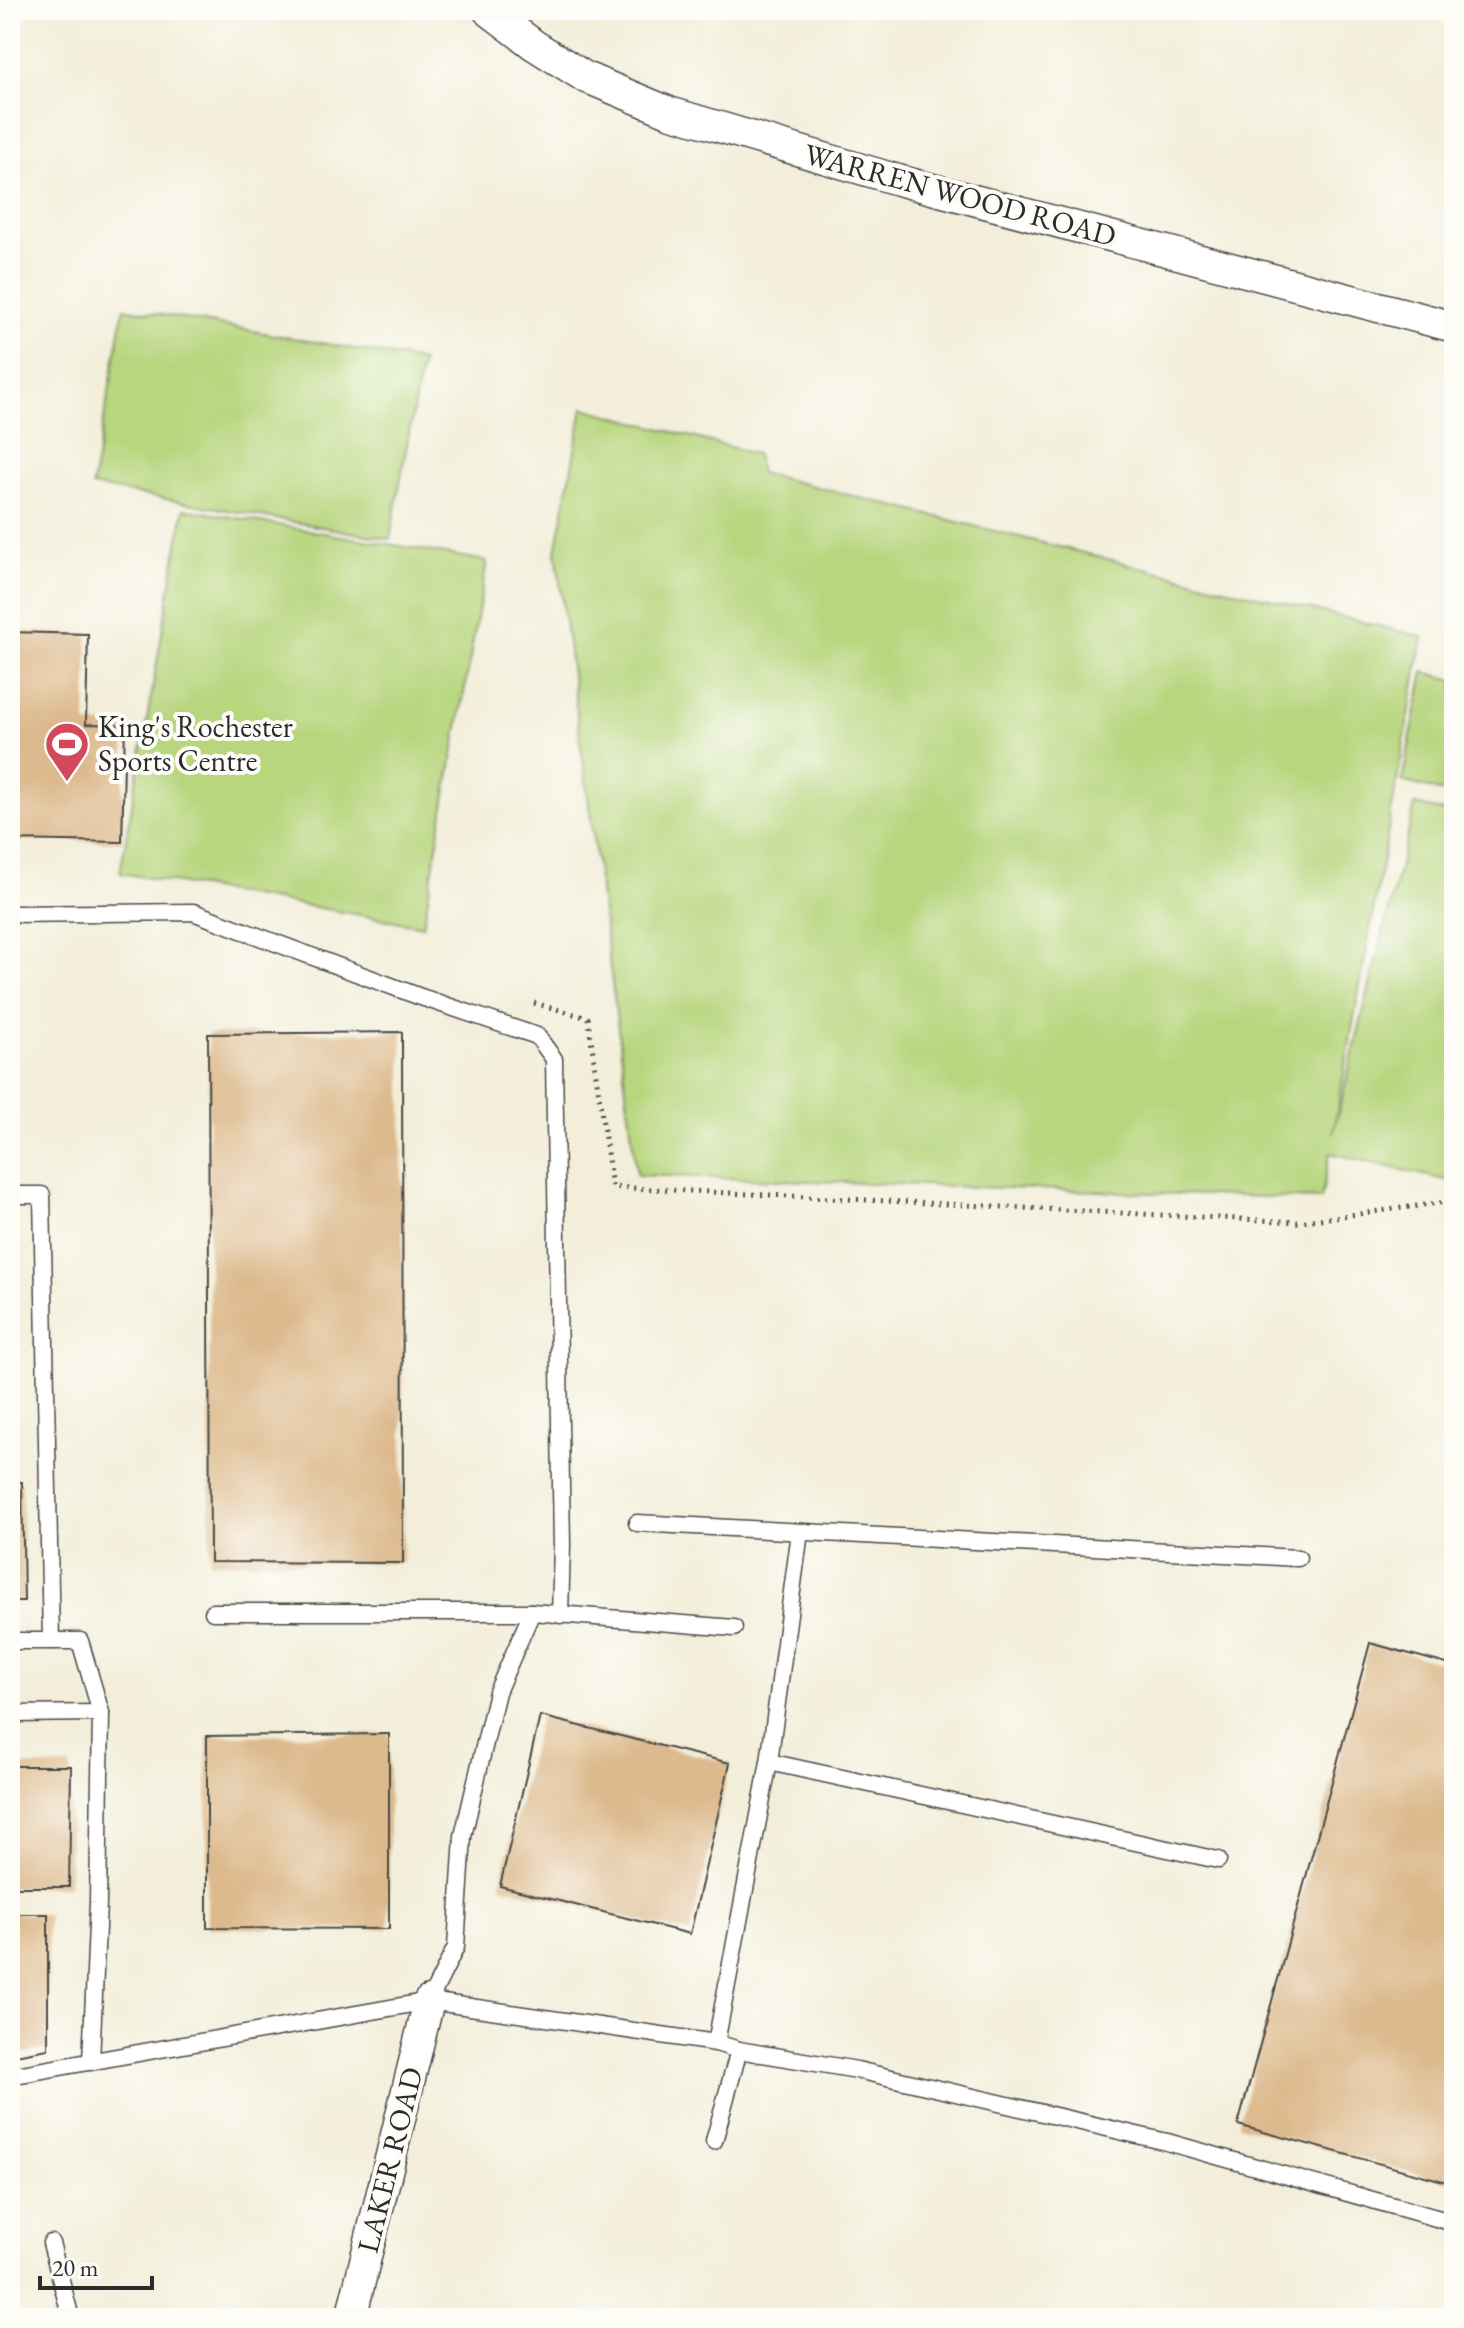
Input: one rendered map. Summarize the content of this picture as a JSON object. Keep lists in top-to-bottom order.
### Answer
{
  "streets": {
    "street": ["WARREN WOOD ROAD", "LAKER ROAD"]
  },
  "places": {
    "sports": ["King's Rochester Sports Centre"]
  },
  "scale_bar": "20 m"
}
